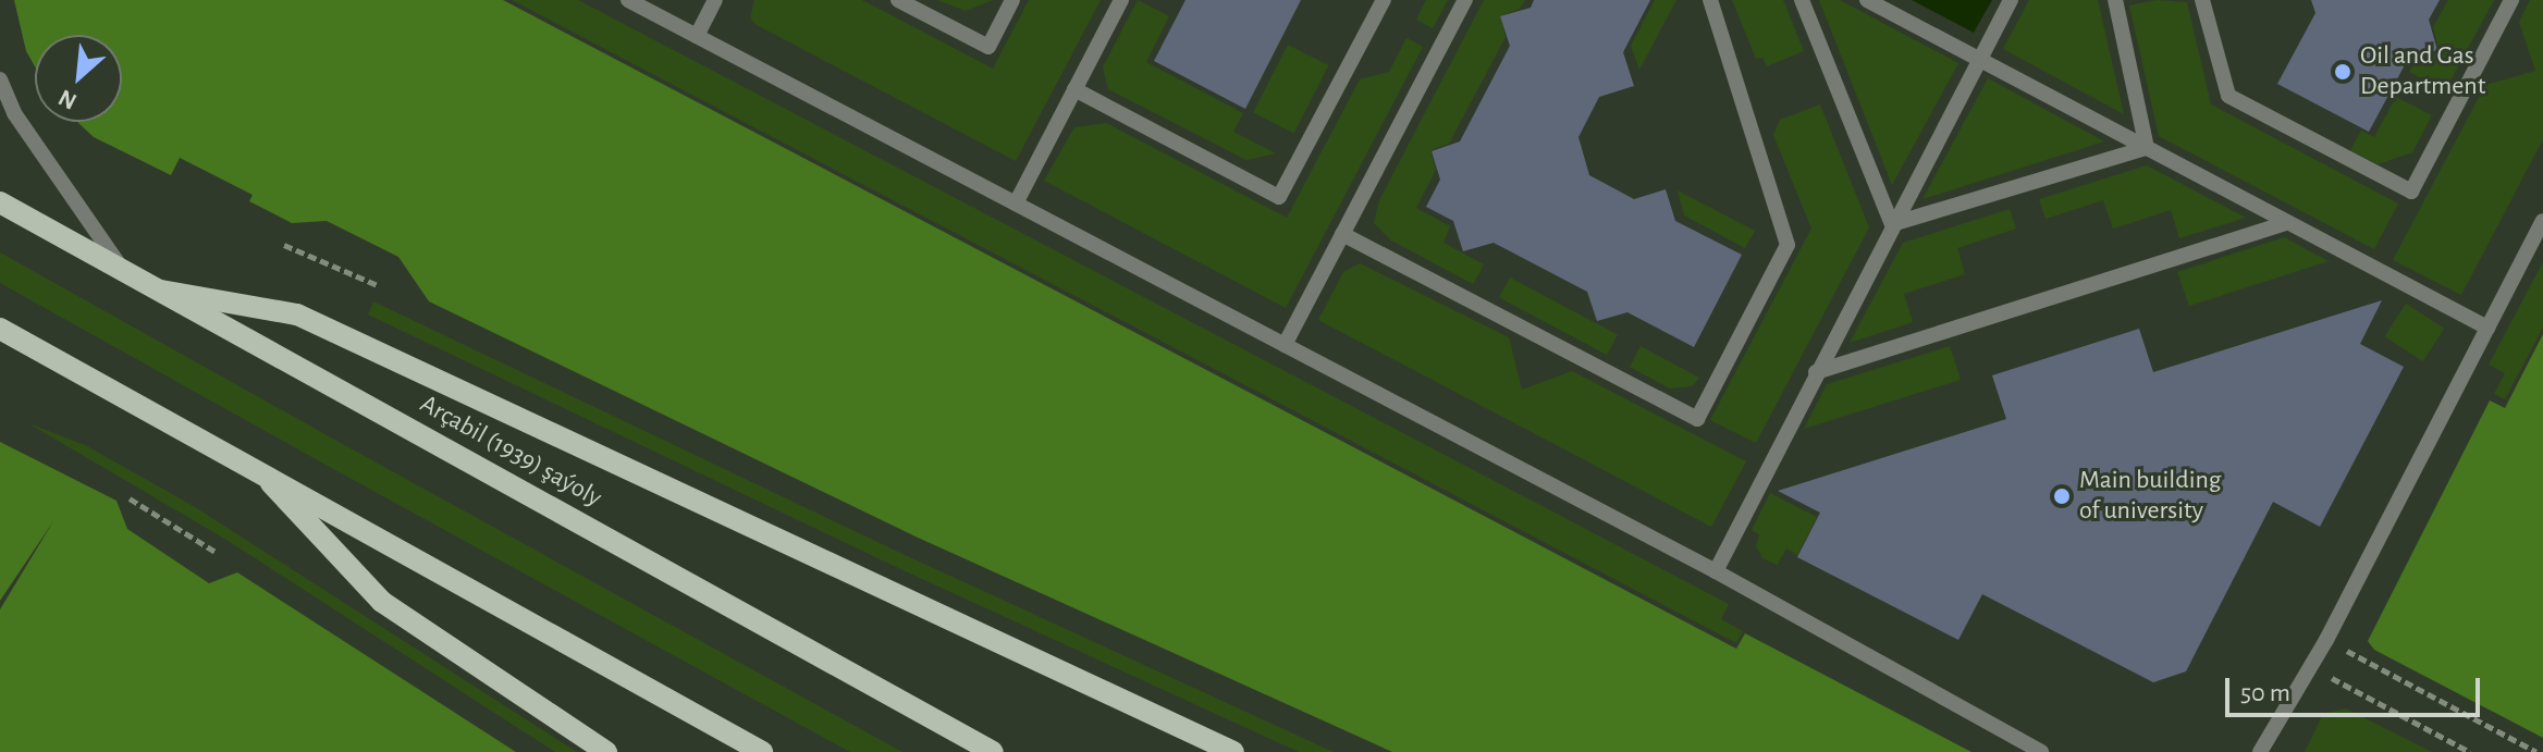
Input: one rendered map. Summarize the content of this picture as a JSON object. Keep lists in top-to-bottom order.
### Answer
{
  "streets": {
    "main road": ["Arçabil (1939) şaýoly"]
  },
  "places": ["Oil and Gas Department", "Main building of university"],
  "scale_bar": "50 m",
  "north": "bottom left"
}
